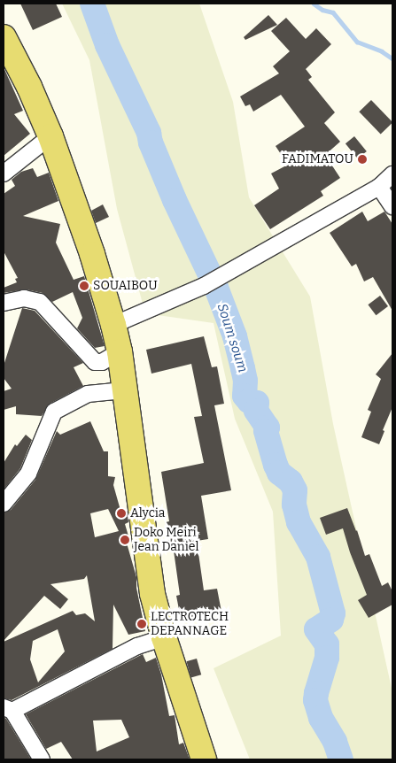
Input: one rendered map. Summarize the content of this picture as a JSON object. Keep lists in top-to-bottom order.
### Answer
{
  "water": ["Soum soum"],
  "places": [
    "FADIMATOU",
    "SOUAIBOU",
    "Alycia",
    "Doko Meiri Jean Daniel",
    "LECTROTECH DEPANNAGE"
  ]
}
